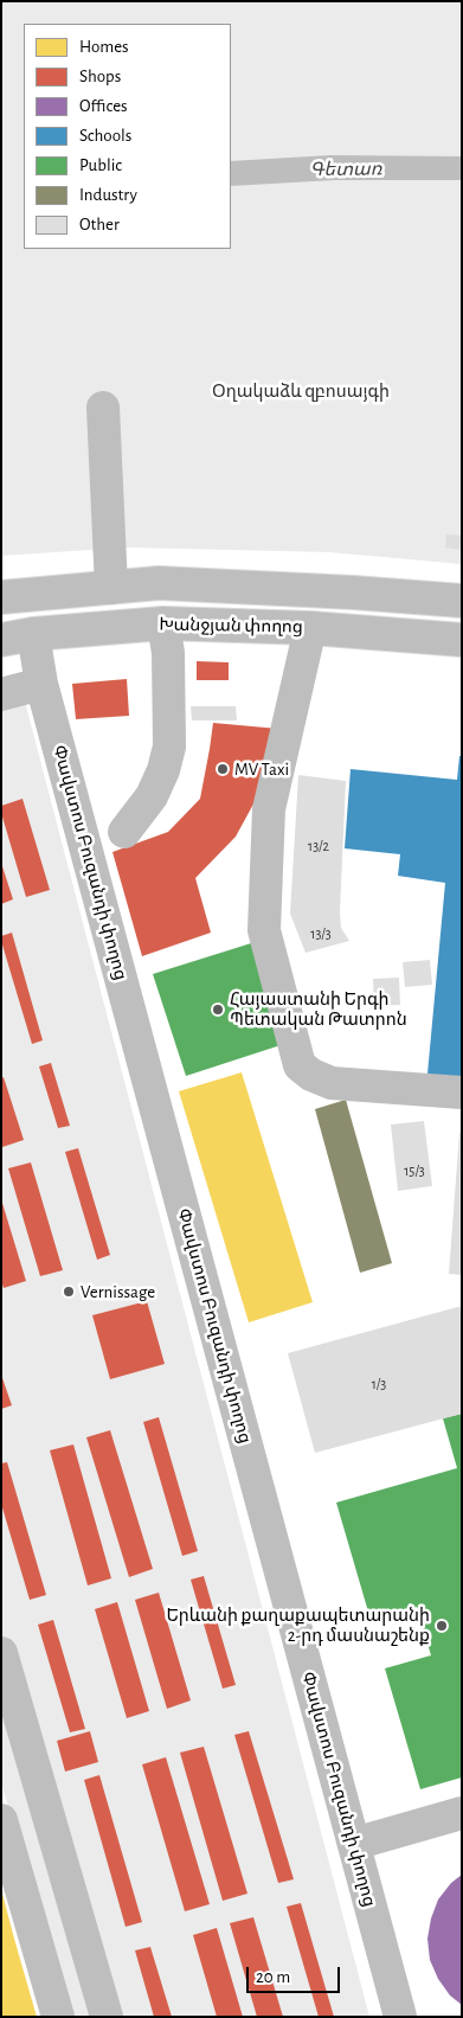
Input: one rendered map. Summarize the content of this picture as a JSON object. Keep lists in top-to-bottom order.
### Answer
{
  "streets": {
    "street": ["Խանջյան փողոց", "Փավստոս Բուզանդի փողոց"]
  },
  "crossings": [
    ["Խանջյան փողոց", "Փավստոս Բուզանդի փողոց"]
  ],
  "water": ["Գետառ"],
  "parks": ["Օղակաձև զբոսայգի"],
  "places": [
    "MV Taxi",
    "Հայաստանի Երգի Պետական Թատրոն",
    "Vernissage",
    "Երևանի քաղաքապետարանի 2-րդ մասնաշենք"
  ],
  "house_numbers": [
    "13/2",
    "13/3",
    "15/3",
    "1/3"
  ],
  "legend": [
    "Homes",
    "Shops",
    "Offices",
    "Schools",
    "Public",
    "Industry",
    "Other"
  ],
  "scale_bar": "20 m"
}
